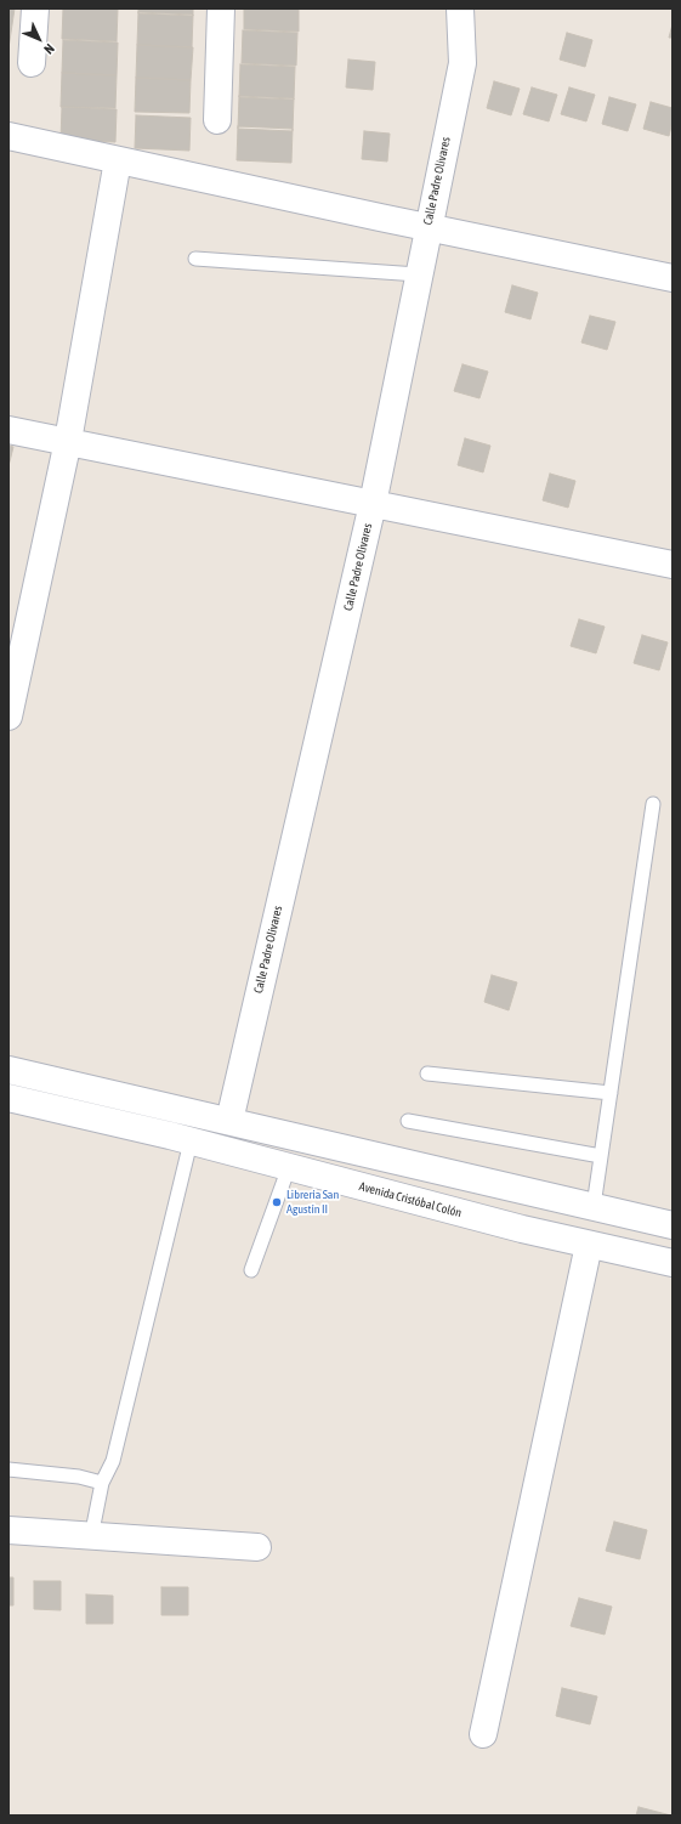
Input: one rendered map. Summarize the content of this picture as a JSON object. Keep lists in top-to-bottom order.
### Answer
{
  "streets": {
    "street": ["Calle Padre Olivares", "Avenida Cristóbal Colón"]
  },
  "places": ["Librería San Agustín II"],
  "north": "bottom right"
}
